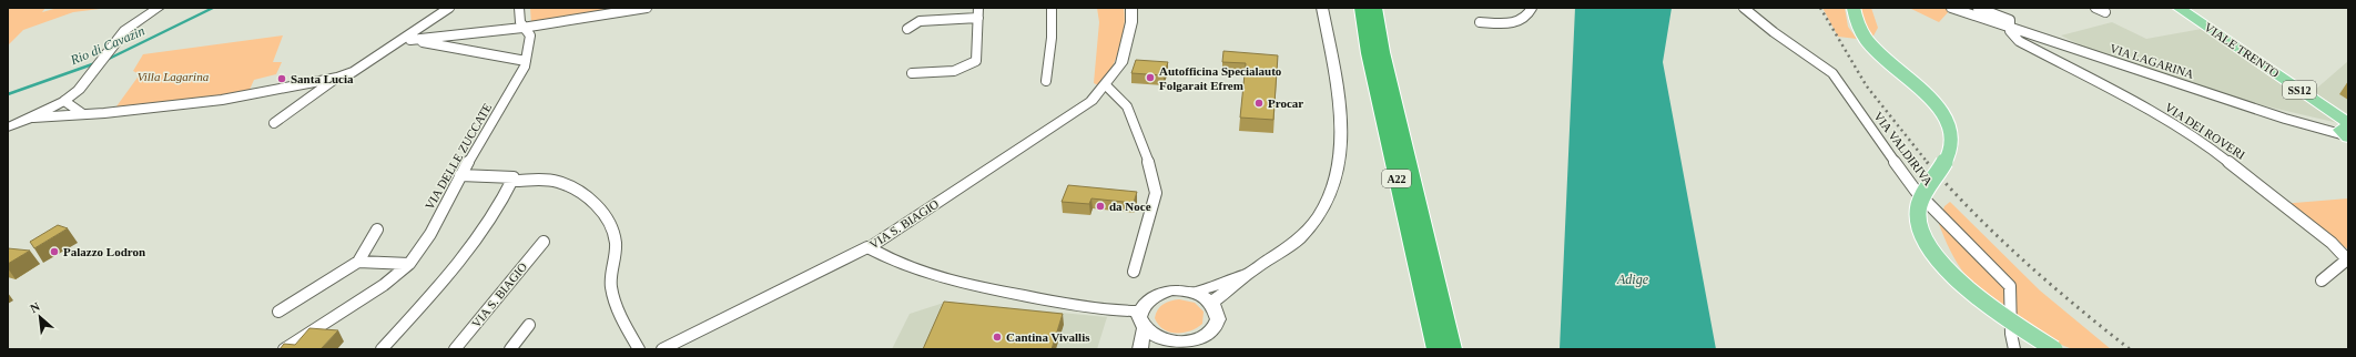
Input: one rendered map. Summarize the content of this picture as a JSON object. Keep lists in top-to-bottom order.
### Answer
{
  "streets": {
    "highway": ["A22"],
    "main road": ["VIALE TRENTO", "SS12", "VIA S. BIAGIO"],
    "street": [
      "VIA LAGARINA",
      "VIA DEI ROVERI",
      "VIA VALDIRIVA",
      "VIA DELLE ZUCCATE"
    ]
  },
  "crossings": [
    ["VIALE TRENTO", "VIA LAGARINA"],
    ["VIA LAGARINA", "VIA DEI ROVERI"]
  ],
  "water": ["Rio di Cavazin", "Adige"],
  "parks": ["Villa Lagarina"],
  "places": [
    "Autofficina Specialauto Folgarait Efrem",
    "Santa Lucia",
    "Procar",
    "da Noce",
    "Palazzo Lodron",
    "Cantina Vivallis"
  ],
  "north": "top left"
}
